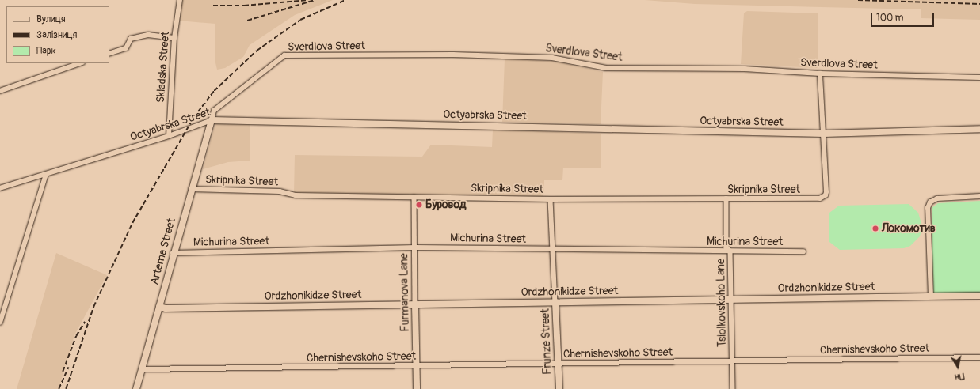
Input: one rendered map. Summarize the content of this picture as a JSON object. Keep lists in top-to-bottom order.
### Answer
{
  "streets": {
    "main road": [
      "Octyabrska Street",
      "Artema Street",
      "Ordzhonikidze Street",
      "Furmanova Lane",
      "Frunze Street"
    ],
    "street": [
      "Sverdlova Street",
      "Skladska Street",
      "Skripnika Street",
      "Michurina Street",
      "Tsiolkovskoho Lane",
      "Chernishevskoho Street"
    ]
  },
  "crossings": [
    ["Sverdlova Street", "Octyabrska Street"],
    ["Sverdlova Street", "Artema Street"],
    ["Skladska Street", "Octyabrska Street"],
    ["Octyabrska Street", "Skripnika Street"],
    ["Octyabrska Street", "Artema Street"],
    ["Skripnika Street", "Artema Street"],
    ["Skripnika Street", "Furmanova Lane"],
    ["Skripnika Street", "Tsiolkovskoho Lane"],
    ["Skripnika Street", "Frunze Street"],
    ["Michurina Street", "Artema Street"],
    ["Michurina Street", "Furmanova Lane"],
    ["Michurina Street", "Tsiolkovskoho Lane"],
    ["Michurina Street", "Frunze Street"],
    ["Artema Street", "Ordzhonikidze Street"],
    ["Artema Street", "Chernishevskoho Street"],
    ["Ordzhonikidze Street", "Furmanova Lane"],
    ["Ordzhonikidze Street", "Tsiolkovskoho Lane"],
    ["Ordzhonikidze Street", "Frunze Street"],
    ["Furmanova Lane", "Chernishevskoho Street"],
    ["Tsiolkovskoho Lane", "Chernishevskoho Street"],
    ["Frunze Street", "Chernishevskoho Street"]
  ],
  "places": ["Буровод", "Локомотив"],
  "legend": ["Вулиця", "Залізниця", "Парк"],
  "scale_bar": "100 m",
  "north": "bottom"
}
